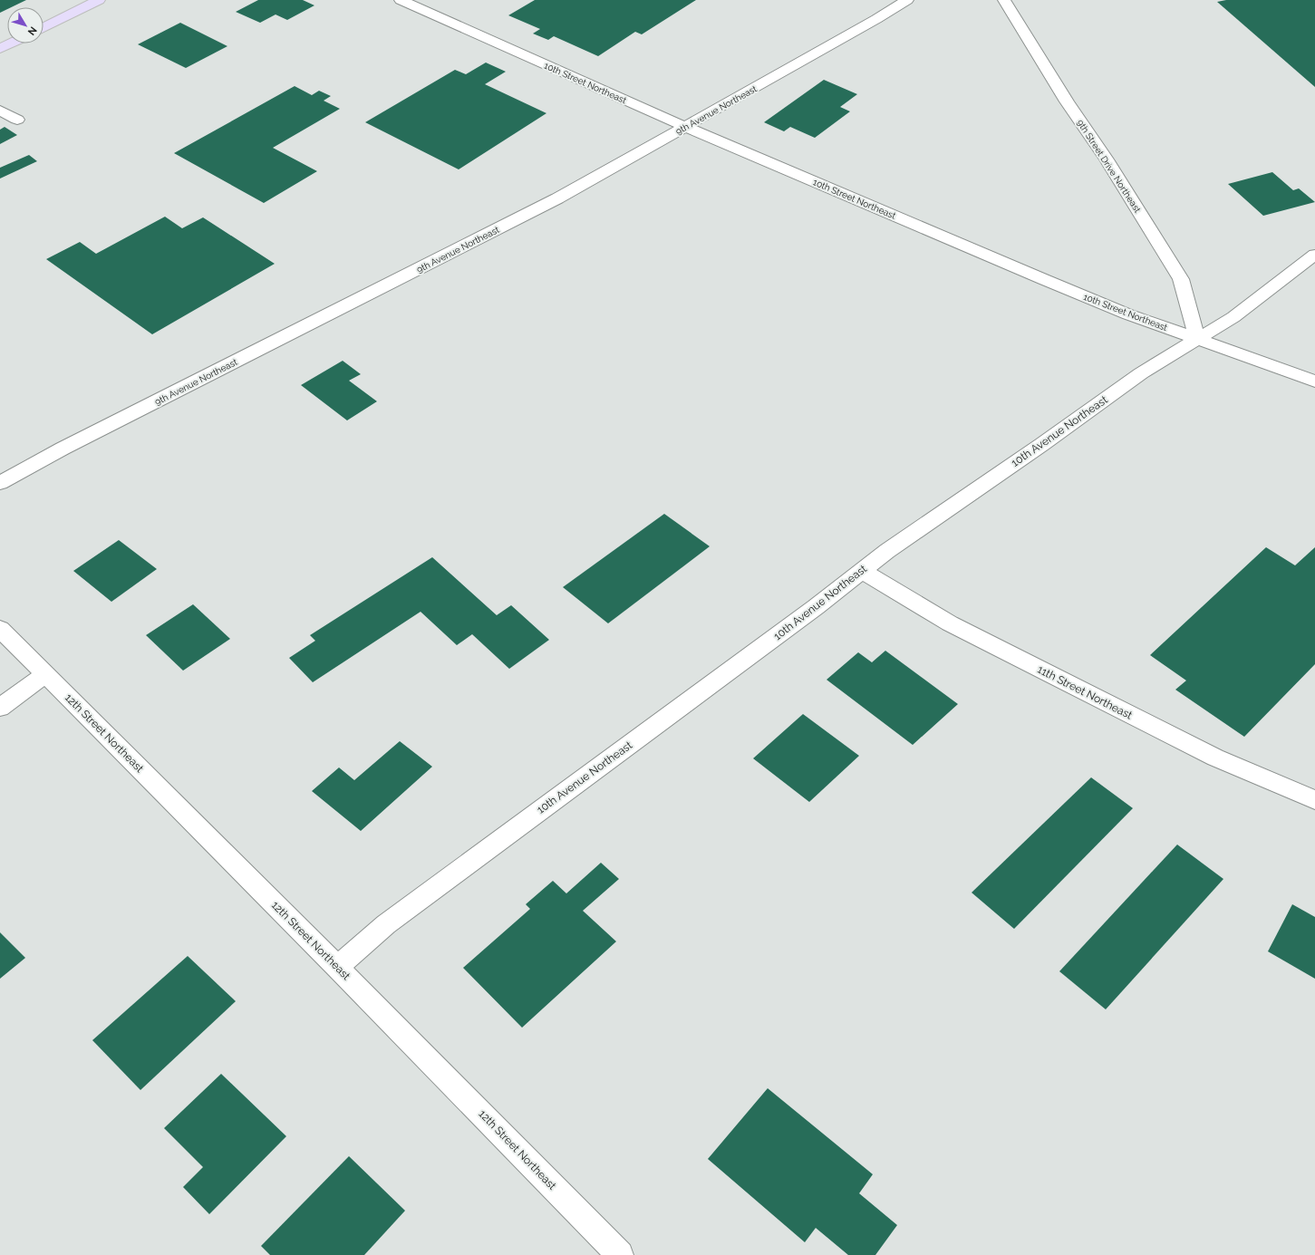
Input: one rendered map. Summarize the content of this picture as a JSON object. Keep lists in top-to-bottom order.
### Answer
{
  "streets": {
    "street": [
      "10th Street Northeast",
      "9th Avenue Northeast",
      "9th Street Drive Northeast",
      "10th Avenue Northeast",
      "11th Street Northeast",
      "12th Street Northeast"
    ]
  },
  "crossings": [
    ["10th Street Northeast", "9th Avenue Northeast"],
    ["10th Street Northeast", "9th Street Drive Northeast"],
    ["10th Street Northeast", "10th Avenue Northeast"],
    ["9th Street Drive Northeast", "10th Avenue Northeast"],
    ["10th Avenue Northeast", "11th Street Northeast"],
    ["10th Avenue Northeast", "12th Street Northeast"]
  ],
  "north": "bottom right"
}
